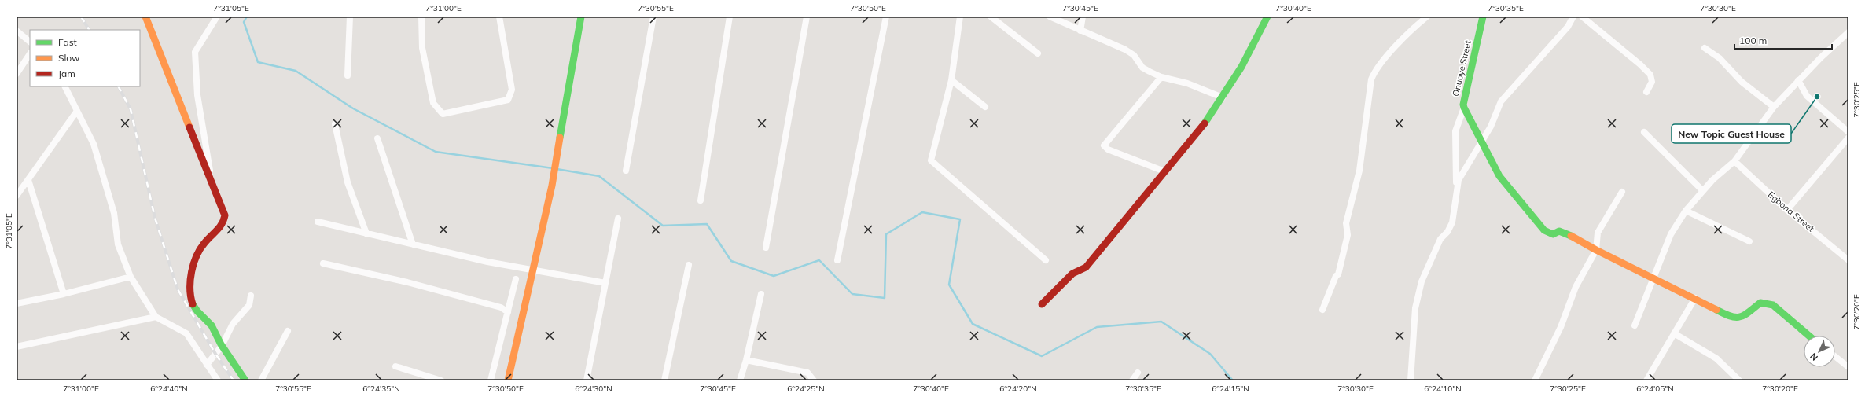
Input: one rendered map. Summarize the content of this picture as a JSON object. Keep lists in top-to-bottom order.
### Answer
{
  "streets": {
    "street": ["Onuoye Street", "Egbona Street"]
  },
  "places": ["New Topic Guest House"],
  "legend": ["Fast", "Slow", "Jam"],
  "scale_bar": "100 m",
  "north": "bottom left",
  "coordinates": [
    "7°31'05\"E",
    "7°31'00\"E",
    "7°30'55\"E",
    "7°30'50\"E",
    "7°30'45\"E",
    "7°30'40\"E",
    "7°30'35\"E",
    "7°30'30\"E",
    "7°30'25\"E",
    "7°30'20\"E",
    "6°24'40\"N",
    "6°24'35\"N",
    "6°24'30\"N",
    "6°24'25\"N",
    "6°24'20\"N",
    "6°24'15\"N",
    "6°24'10\"N",
    "6°24'05\"N"
  ]
}
